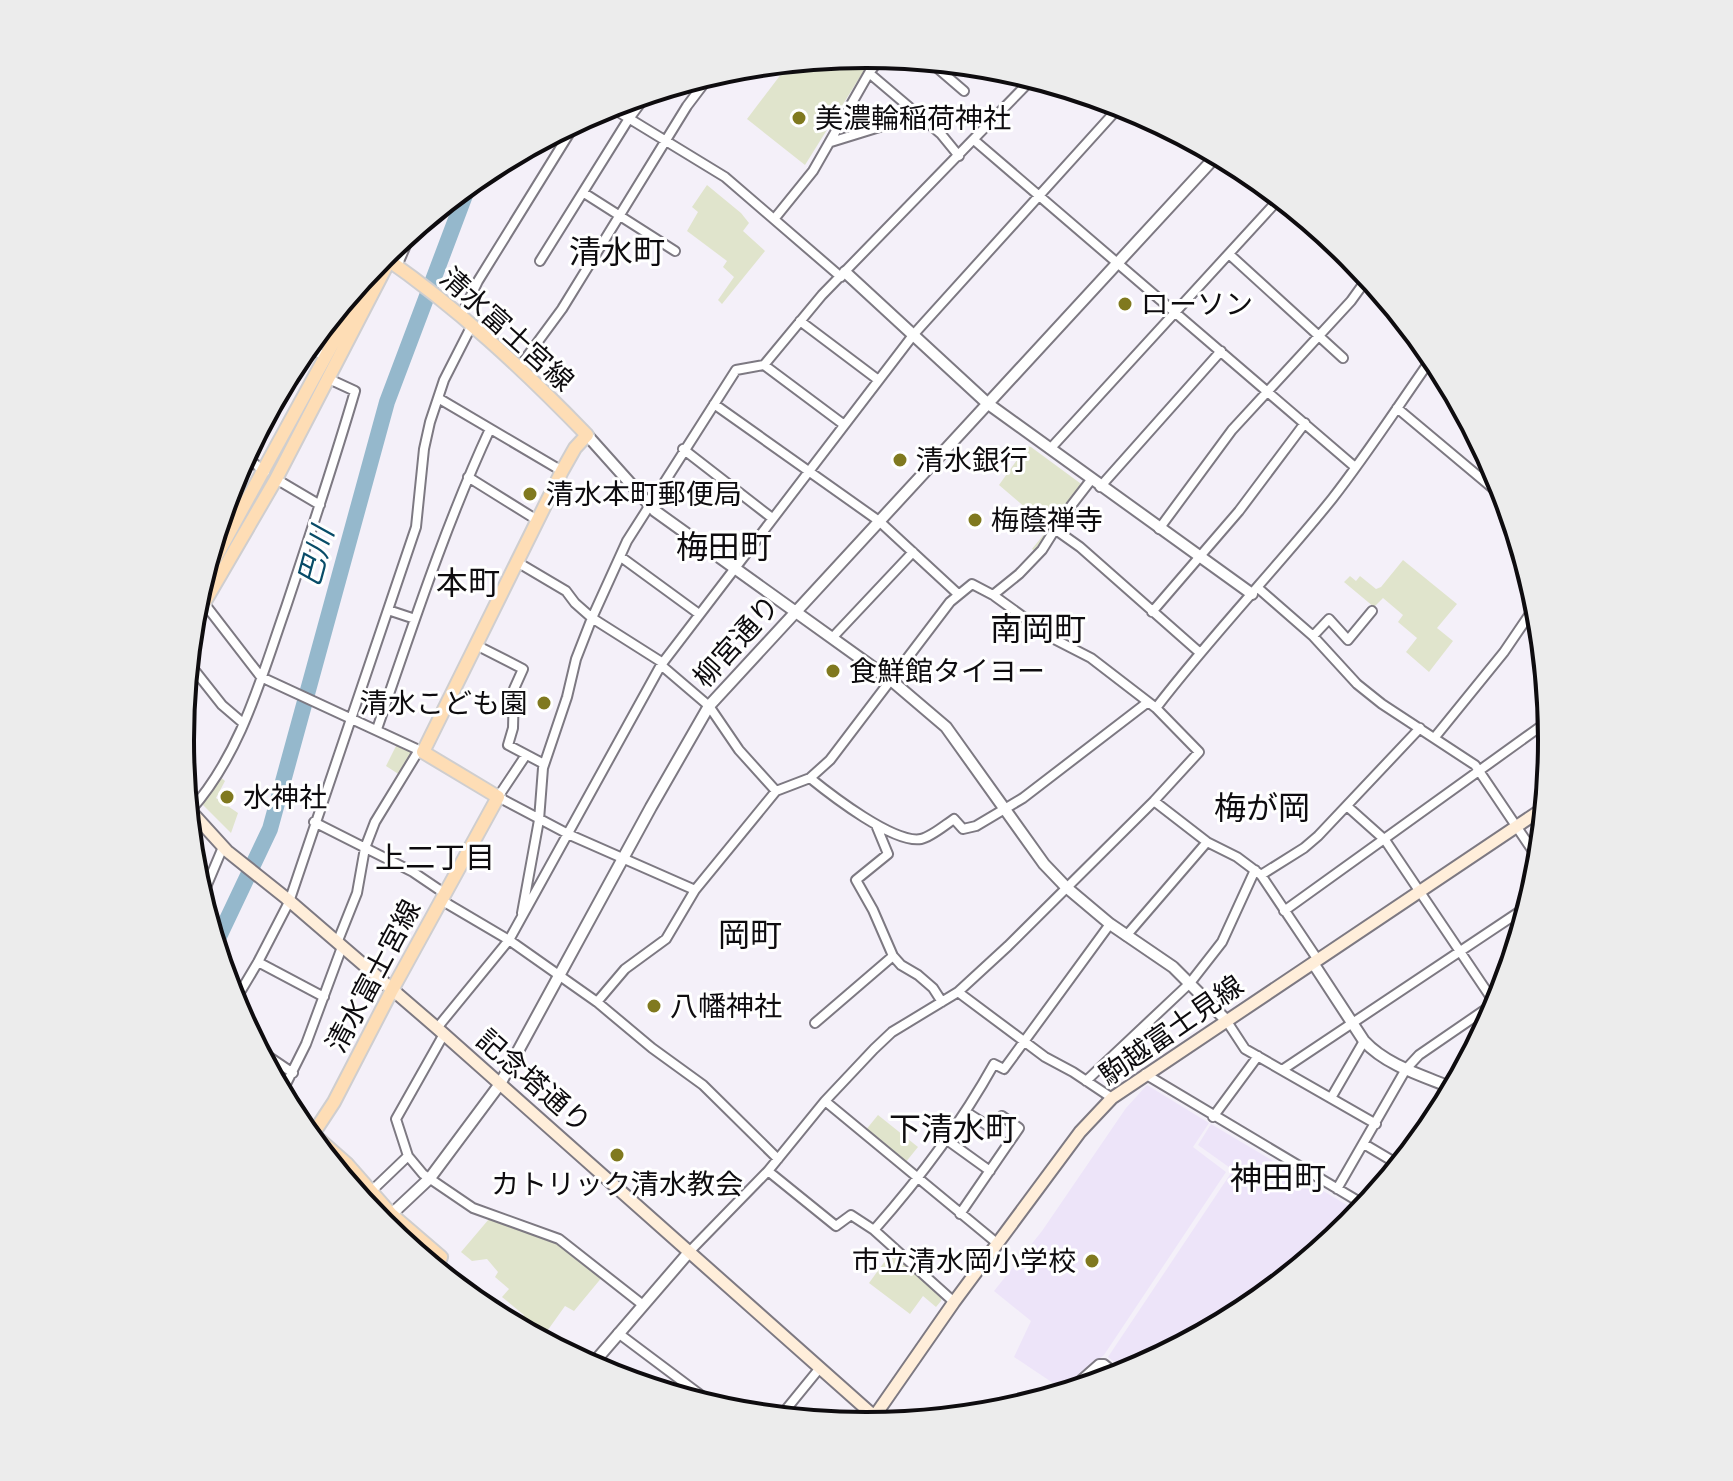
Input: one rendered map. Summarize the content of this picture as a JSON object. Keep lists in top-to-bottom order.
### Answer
{
  "streets": {
    "main road": ["清水富士宮線", "駒越富士見線", "記念塔通り"],
    "street": ["柳宮通り"]
  },
  "crossings": [
    ["清水富士宮線", "記念塔通り"],
    ["柳宮通り", "記念塔通り"]
  ],
  "districts": [
    "清水町",
    "梅田町",
    "本町",
    "南岡町",
    "梅が岡",
    "上二丁目",
    "岡町",
    "下清水町",
    "神田町"
  ],
  "water": ["巴川"],
  "places": [
    "美濃輪稲荷神社",
    "ローソン",
    "清水銀行",
    "清水本町郵便局",
    "梅蔭禅寺",
    "食鮮館タイヨー",
    "清水こども園",
    "水神社",
    "八幡神社",
    "カトリック清水教会",
    "市立清水岡小学校"
  ]
}
